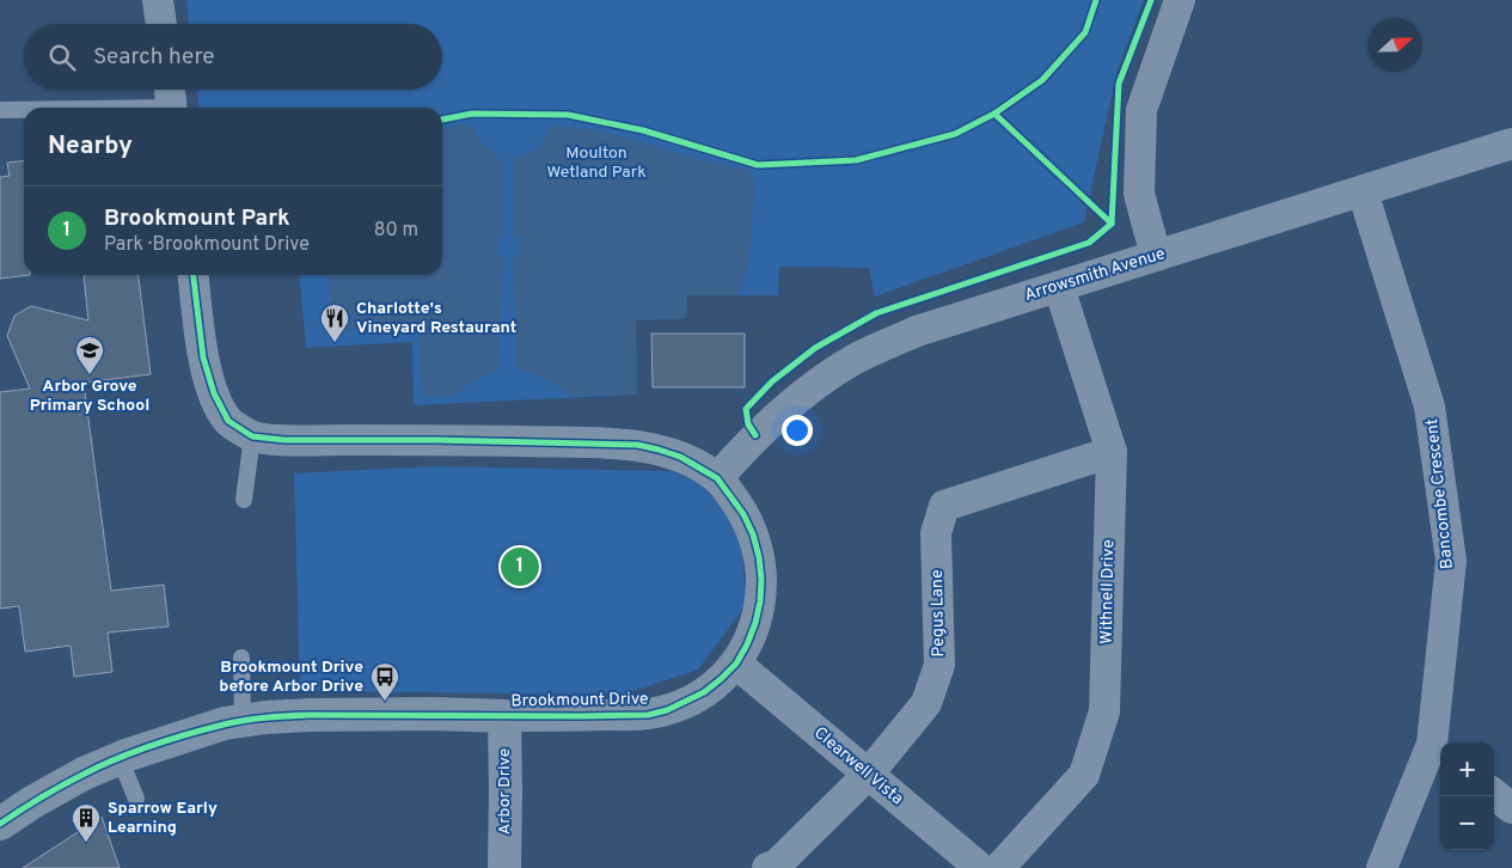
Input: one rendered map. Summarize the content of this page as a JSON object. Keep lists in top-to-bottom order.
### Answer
{
  "streets": {
    "street": [
      "Arrowsmith Avenue",
      "Bancombe Crescent",
      "Withnell Drive",
      "Pegus Lane",
      "Brookmount Drive",
      "Clearwell Vista",
      "Arbor Drive"
    ]
  },
  "crossings": [
    ["Arrowsmith Avenue", "Bancombe Crescent"],
    ["Arrowsmith Avenue", "Withnell Drive"],
    ["Arrowsmith Avenue", "Brookmount Drive"],
    ["Withnell Drive", "Pegus Lane"],
    ["Pegus Lane", "Clearwell Vista"],
    ["Brookmount Drive", "Clearwell Vista"],
    ["Brookmount Drive", "Arbor Drive"]
  ],
  "parks": ["Moulton Wetland Park"],
  "places": {
    "restaurant": ["Charlotte's Vineyard Restaurant"],
    "school or university": ["Arbor Grove Primary School"],
    "bus stop": ["Brookmount Drive before Arbor Drive"],
    "building": ["Sparrow Early Learning"]
  },
  "north": "right",
  "page": {
    "search": "Search here",
    "heading": "Nearby",
    "list": [
      {
        "mark": "1",
        "name": "Brookmount Park",
        "note": "Park · Brookmount Drive",
        "value": "80 m"
      }
    ],
    "pins": "1",
    "map_buttons": ["+", "−"]
  }
}
